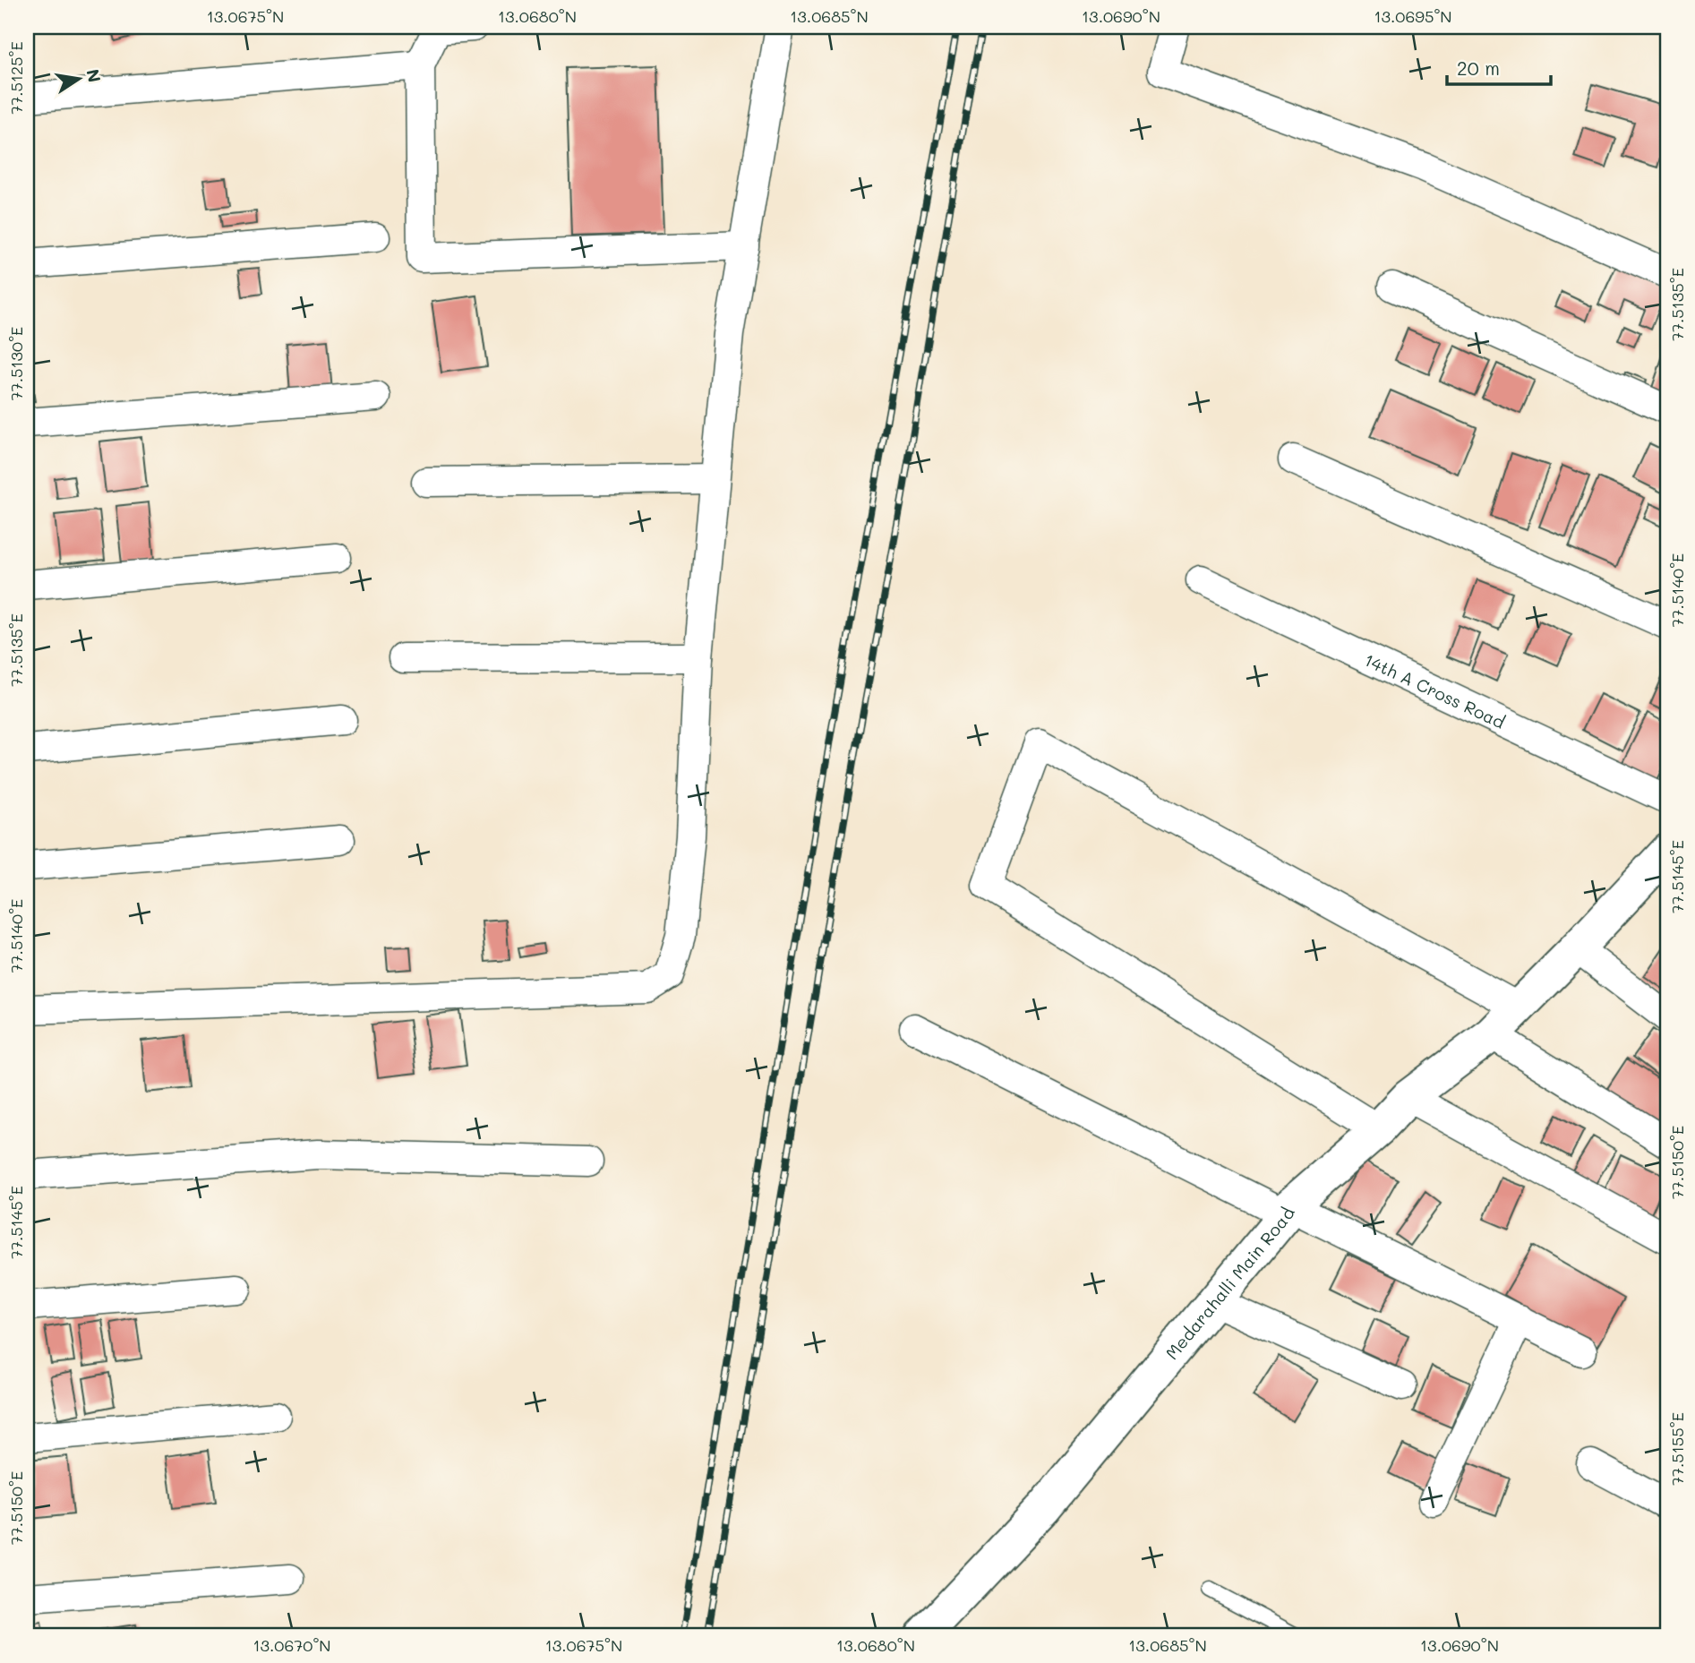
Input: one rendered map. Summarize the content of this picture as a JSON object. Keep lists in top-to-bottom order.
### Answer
{
  "streets": {
    "street": ["14th A Cross Road", "Medarahalli Main Road"]
  },
  "scale_bar": "20 m",
  "north": "right",
  "coordinates": [
    "13.0675°N",
    "13.0680°N",
    "13.0685°N",
    "13.0690°N",
    "13.0695°N",
    "77.5125°E",
    "77.5135°E",
    "77.5130°E",
    "77.5140°E",
    "77.5145°E",
    "77.5150°E",
    "77.5155°E",
    "13.0670°N"
  ]
}
